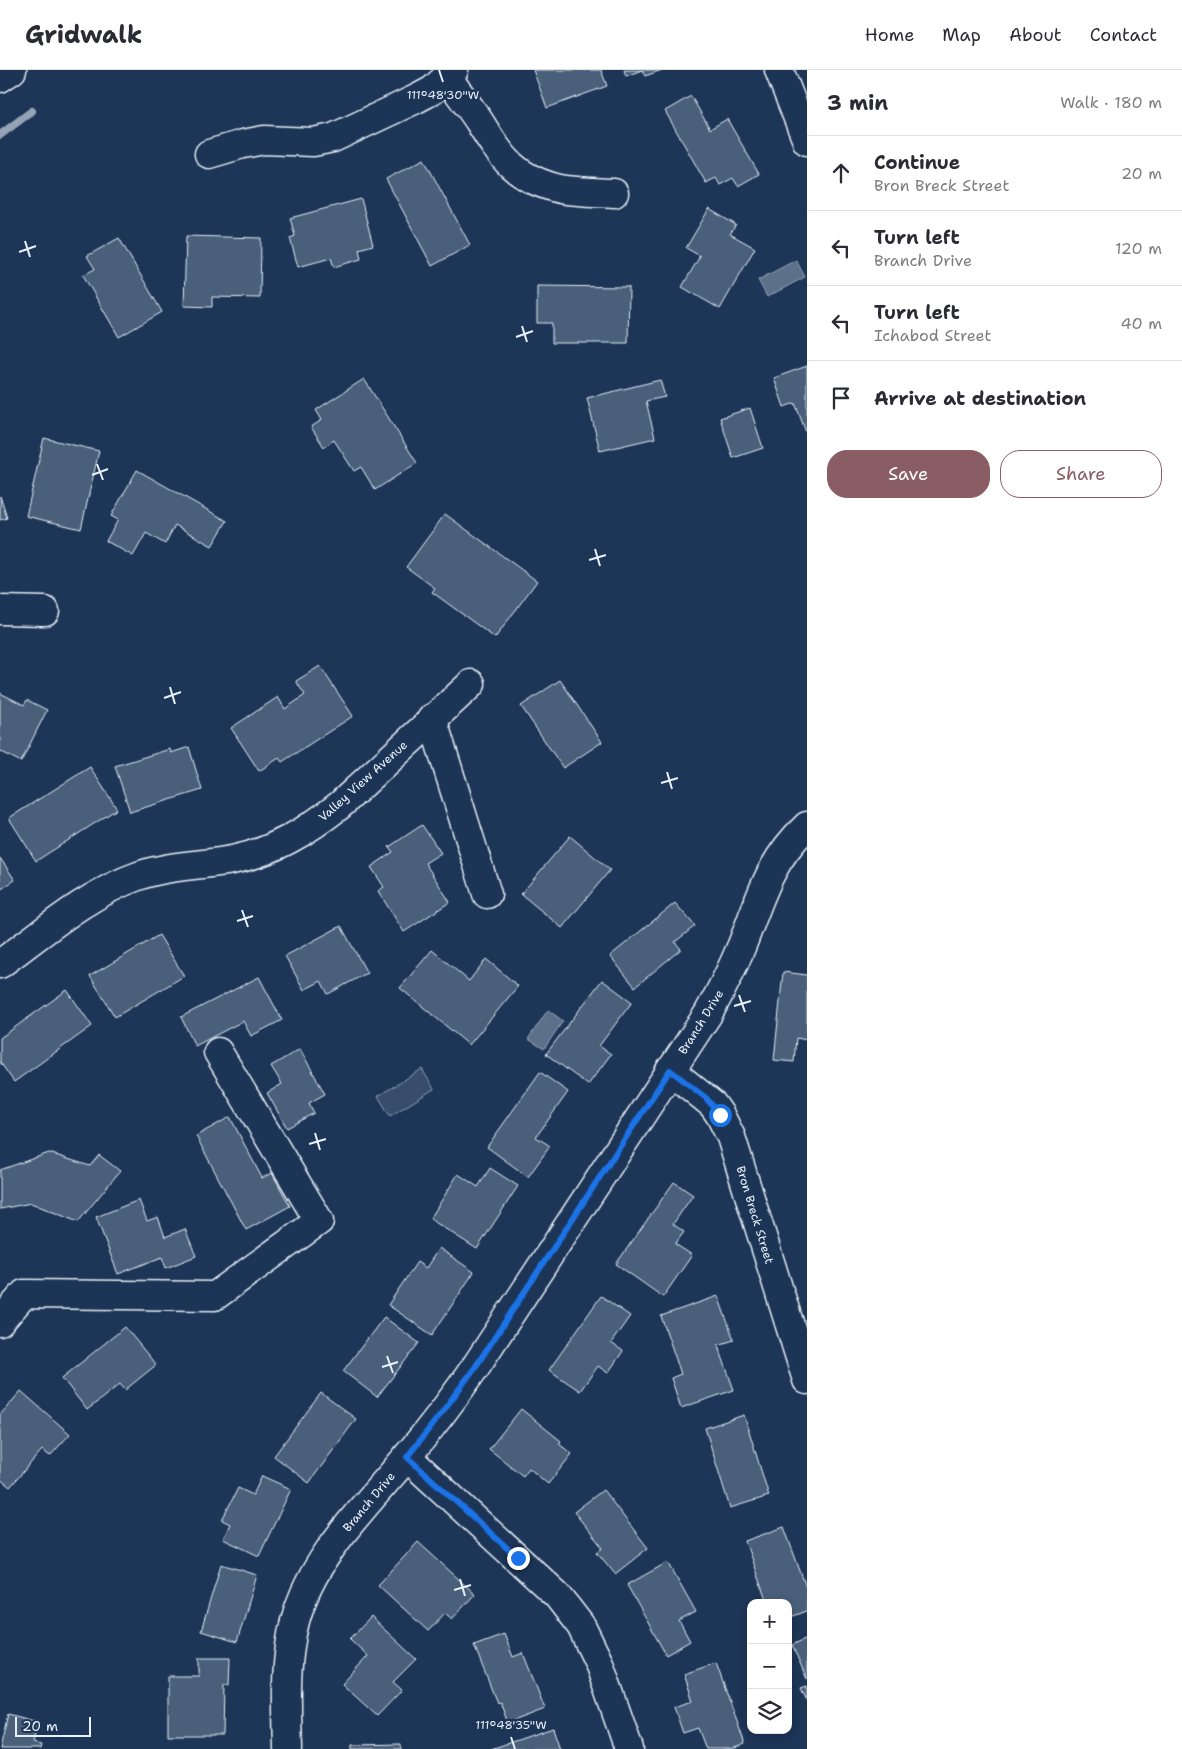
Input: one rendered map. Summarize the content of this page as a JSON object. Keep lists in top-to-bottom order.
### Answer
{
  "streets": {
    "street": ["Valley View Avenue", "Branch Drive", "Bron Breck Street"]
  },
  "crossings": [
    ["Branch Drive", "Bron Breck Street"]
  ],
  "scale_bar": "20 m",
  "page": {
    "header": "Gridwalk",
    "nav": [
      "Home",
      "Map",
      "About",
      "Contact"
    ],
    "heading": ["3 min", "Walk · 180 m"],
    "list": [
      ["Continue", "Bron Breck Street", "20 m"],
      ["Turn left", "Branch Drive", "120 m"],
      ["Turn left", "Ichabod Street", "40 m"],
      "Arrive at destination"
    ],
    "buttons": ["Save", "Share"],
    "map_buttons": ["+", "−"],
    "scale": "20 m"
  },
  "coordinates": ["111°48'30\"W", "111°48'35\"W"]
}
